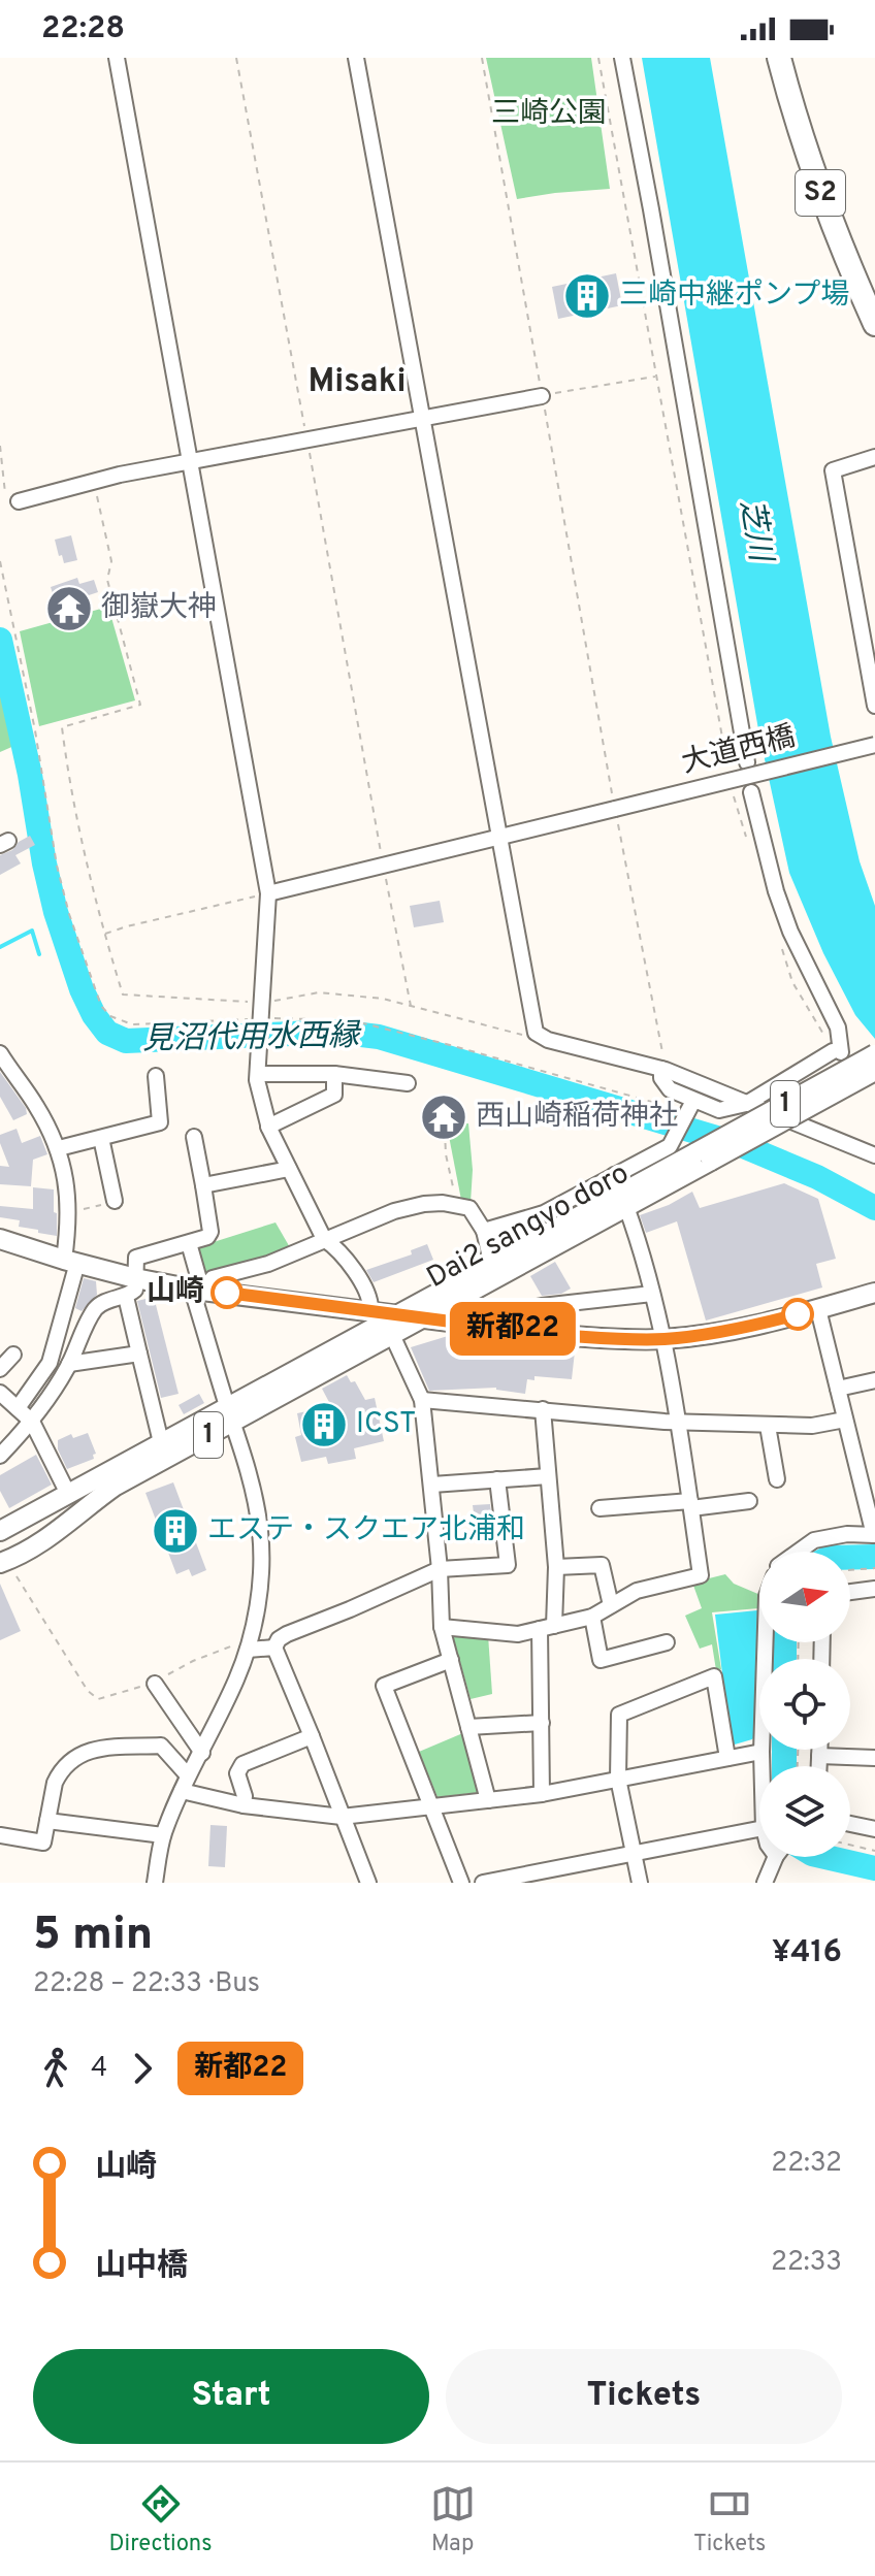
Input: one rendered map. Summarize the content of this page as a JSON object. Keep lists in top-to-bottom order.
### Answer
{
  "streets": {
    "highway": ["S2"],
    "main road": ["1", "Dai2 sangyo doro"],
    "street": ["大道西橋"]
  },
  "districts": ["Misaki"],
  "water": ["芝川", "見沼代用水西縁"],
  "parks": ["三崎公園"],
  "places": {
    "building": ["三崎中継ポンプ場", "ICST", "エステ・スクエア北浦和"],
    "temple": ["御嶽大神", "西山崎稲荷神社"],
    "other": ["山崎"]
  },
  "lines": ["bus line 新都22"],
  "north": "right",
  "page": {
    "status": "22:28",
    "on_map": "新都22",
    "heading": ["5 min", "22:28 – 22:33 · Bus", "¥416"],
    "legs": ["4", "新都22"],
    "list": [
      {
        "name": "山崎",
        "value": "22:32"
      },
      {
        "name": "山中橋",
        "value": "22:33"
      }
    ],
    "buttons": ["Start", "Tickets"],
    "tabs": ["Directions", "Map", "Tickets"]
  }
}
